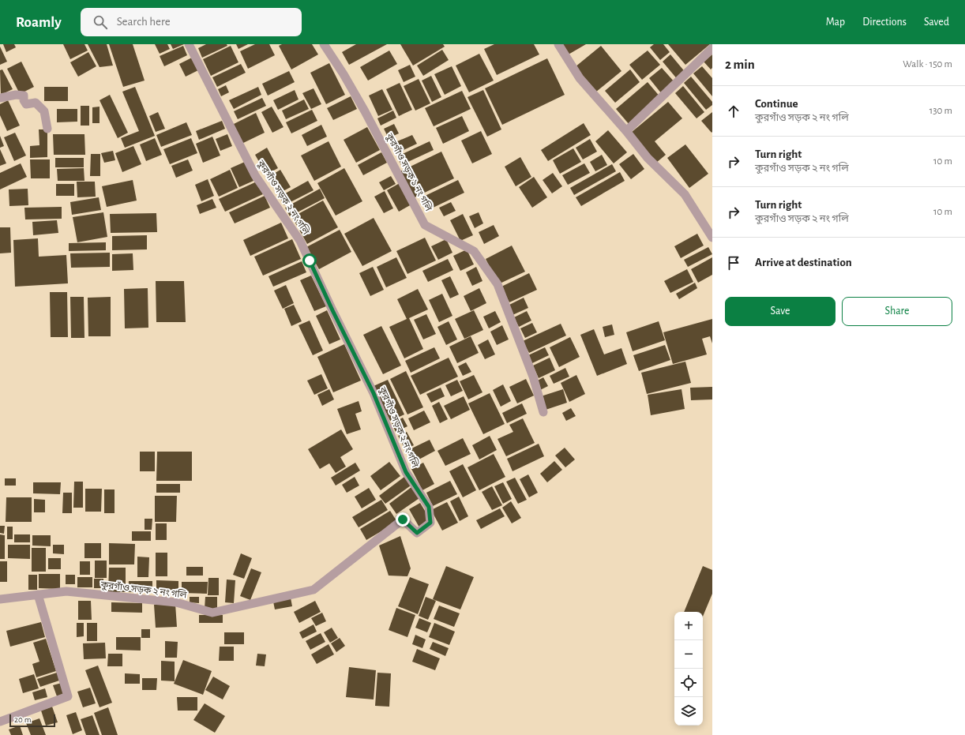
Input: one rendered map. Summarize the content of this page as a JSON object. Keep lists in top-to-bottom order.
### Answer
{
  "streets": {
    "street": ["কুরগাঁও সড়ক ১ নং গলি", "কুরগাঁও সড়ক ২ নং গলি"]
  },
  "scale_bar": "20 m",
  "page": {
    "header": "Roamly",
    "search": "Search here",
    "nav": ["Map", "Directions", "Saved"],
    "heading": ["2 min", "Walk · 150 m"],
    "list": [
      ["Continue", "কুরগাঁও সড়ক ২ নং গলি", "130 m"],
      ["Turn right", "কুরগাঁও সড়ক ২ নং গলি", "10 m"],
      ["Turn right", "কুরগাঁও সড়ক ২ নং গলি", "10 m"],
      "Arrive at destination"
    ],
    "buttons": ["Save", "Share"],
    "map_buttons": ["+", "−"],
    "scale": "20 m"
  }
}
